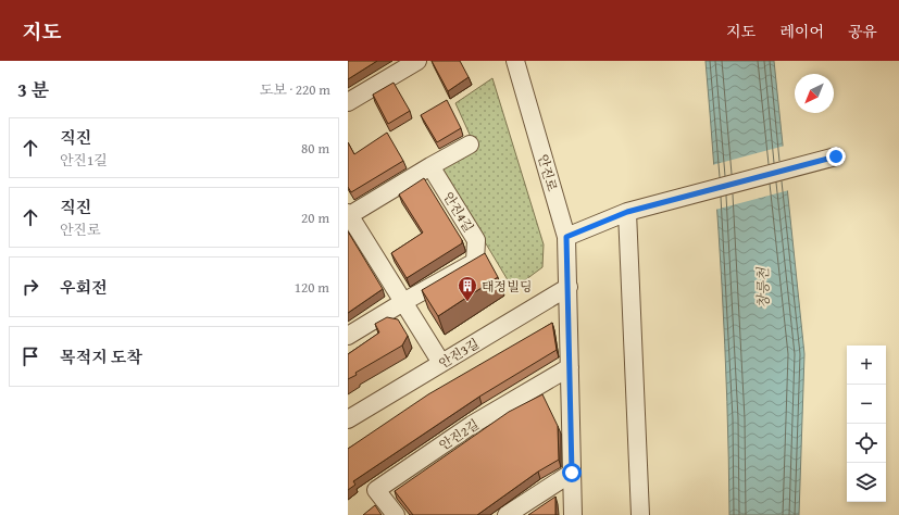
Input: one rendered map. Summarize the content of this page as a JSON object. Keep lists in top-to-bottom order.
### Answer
{
  "streets": {
    "street": [
      "안진로",
      "안진4길",
      "안진3길",
      "안진2길"
    ]
  },
  "crossings": [
    ["안진로", "안진3길"],
    ["안진로", "안진2길"]
  ],
  "water": ["창릉천"],
  "places": {
    "building": ["태정빌딩"]
  },
  "north": "bottom left",
  "page": {
    "header": "지도",
    "nav": ["지도", "레이어", "공유"],
    "heading": ["3 분", "도보 · 220 m"],
    "list": [
      ["직진", "안진1길", "80 m"],
      ["직진", "안진로", "20 m"],
      ["우회전", "120 m"],
      "목적지 도착"
    ],
    "map_buttons": ["+", "−"]
  }
}
